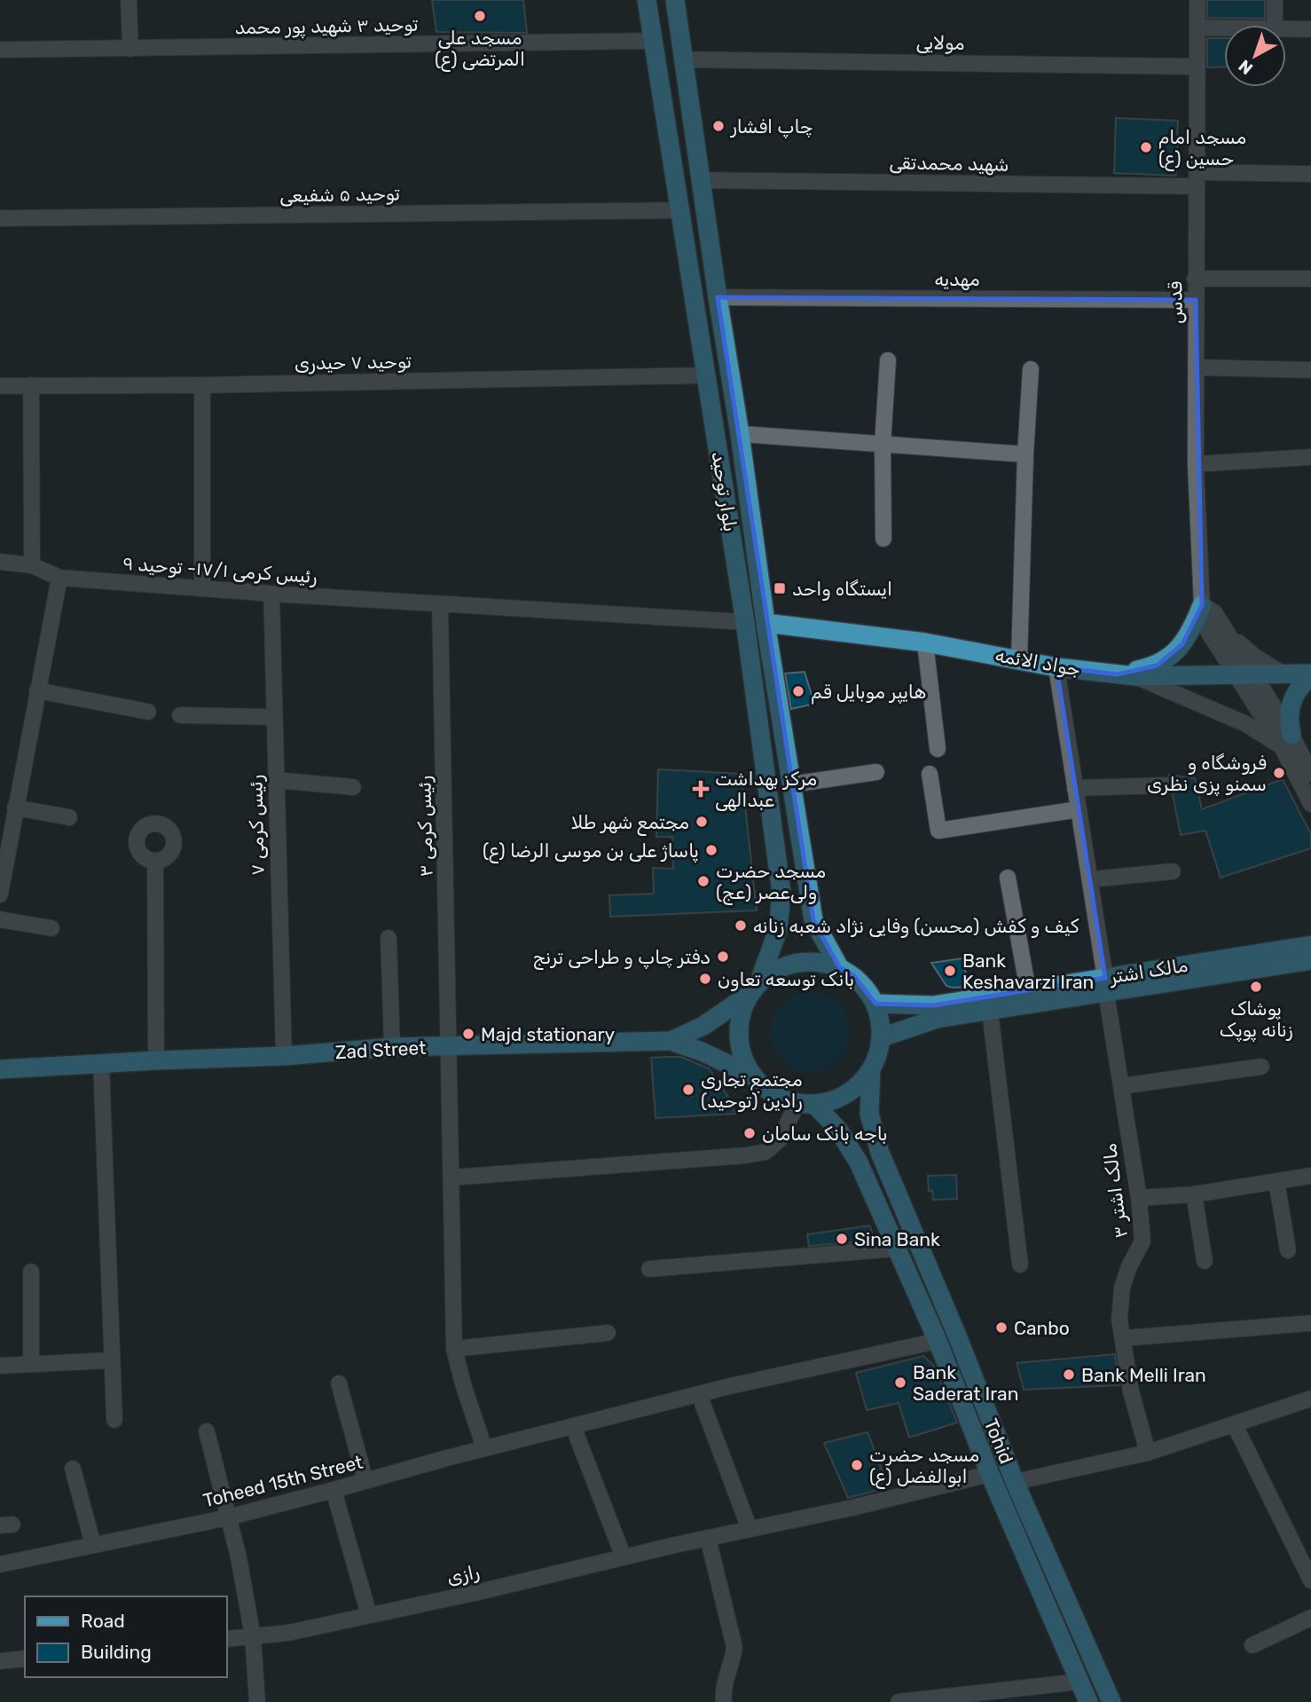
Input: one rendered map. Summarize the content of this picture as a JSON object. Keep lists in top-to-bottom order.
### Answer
{
  "streets": {
    "main road": [
      "بلوار توحید",
      "جواد الائمه",
      "مالک اشتر",
      "Zad Street",
      "Tohid"
    ],
    "street": [
      "توحید ۳ شهيد پور محمد",
      "مولایی",
      "شهید محمدتقی",
      "توحید ۵ شفیعی",
      "مهدیه",
      "قدس",
      "توحید ۷ حیدری",
      "رئیس کرمی ۱۷/۱- توحید ۹",
      "رئیس کرمی ۷",
      "رئیس کرمی ۳",
      "مالک اشتر ۳",
      "Toheed 15th Street",
      "رازی"
    ]
  },
  "crossings": [
    ["توحید ۳ شهيد پور محمد", "بلوار توحید"],
    ["مولایی", "قدس"],
    ["مولایی", "بلوار توحید"],
    ["شهید محمدتقی", "قدس"],
    ["شهید محمدتقی", "بلوار توحید"],
    ["توحید ۵ شفیعی", "بلوار توحید"],
    ["مهدیه", "قدس"],
    ["مهدیه", "بلوار توحید"],
    ["قدس", "جواد الائمه"],
    ["توحید ۷ حیدری", "بلوار توحید"],
    ["بلوار توحید", "رئیس کرمی ۱۷/۱- توحید ۹"],
    ["بلوار توحید", "جواد الائمه"],
    ["بلوار توحید", "مالک اشتر"],
    ["بلوار توحید", "Zad Street"],
    ["بلوار توحید", "Tohid"],
    ["رئیس کرمی ۱۷/۱- توحید ۹", "رئیس کرمی ۷"],
    ["رئیس کرمی ۱۷/۱- توحید ۹", "رئیس کرمی ۳"],
    ["جواد الائمه", "مالک اشتر ۳"],
    ["رئیس کرمی ۷", "Zad Street"],
    ["رئیس کرمی ۳", "Zad Street"],
    ["رئیس کرمی ۳", "Toheed 15th Street"],
    ["مالک اشتر", "Zad Street"],
    ["مالک اشتر", "مالک اشتر ۳"],
    ["مالک اشتر", "Tohid"],
    ["Zad Street", "Tohid"],
    ["Tohid", "Toheed 15th Street"],
    ["Tohid", "رازی"]
  ],
  "places": {
    "other": [
      "مسجد علی المرتضی (ع)",
      "چاپ افشار",
      "مسجد امام حسین (ع)",
      "هایپر موبایل قم",
      "فروشگاه و سمنو پزی نظری",
      "مجتمع شهر طلا",
      "پاساژ علی بن موسی الرضا (ع)",
      "مسجد حضرت ولی‌عصر (عج)",
      "کیف و کفش (محسن) وفایی نژاد شعبه زنانه",
      "دفتر چاپ و طراحی ترنج",
      "Bank Keshavarzi Iran",
      "بانک توسعه تعاون",
      "پوشاک زنانه پوپک",
      "Majd stationary",
      "مجتمع تجاری رادین (توحید)",
      "باجه بانک سامان",
      "Sina Bank",
      "Canbo",
      "Bank Melli Iran",
      "Bank Saderat Iran",
      "مسجد حضرت ابوالفضل (ع)"
    ],
    "transit": ["ایستگاه واحد"],
    "health": ["مرکز بهداشت عبدالهی"]
  },
  "legend": ["Road", "Building"],
  "north": "bottom left"
}
